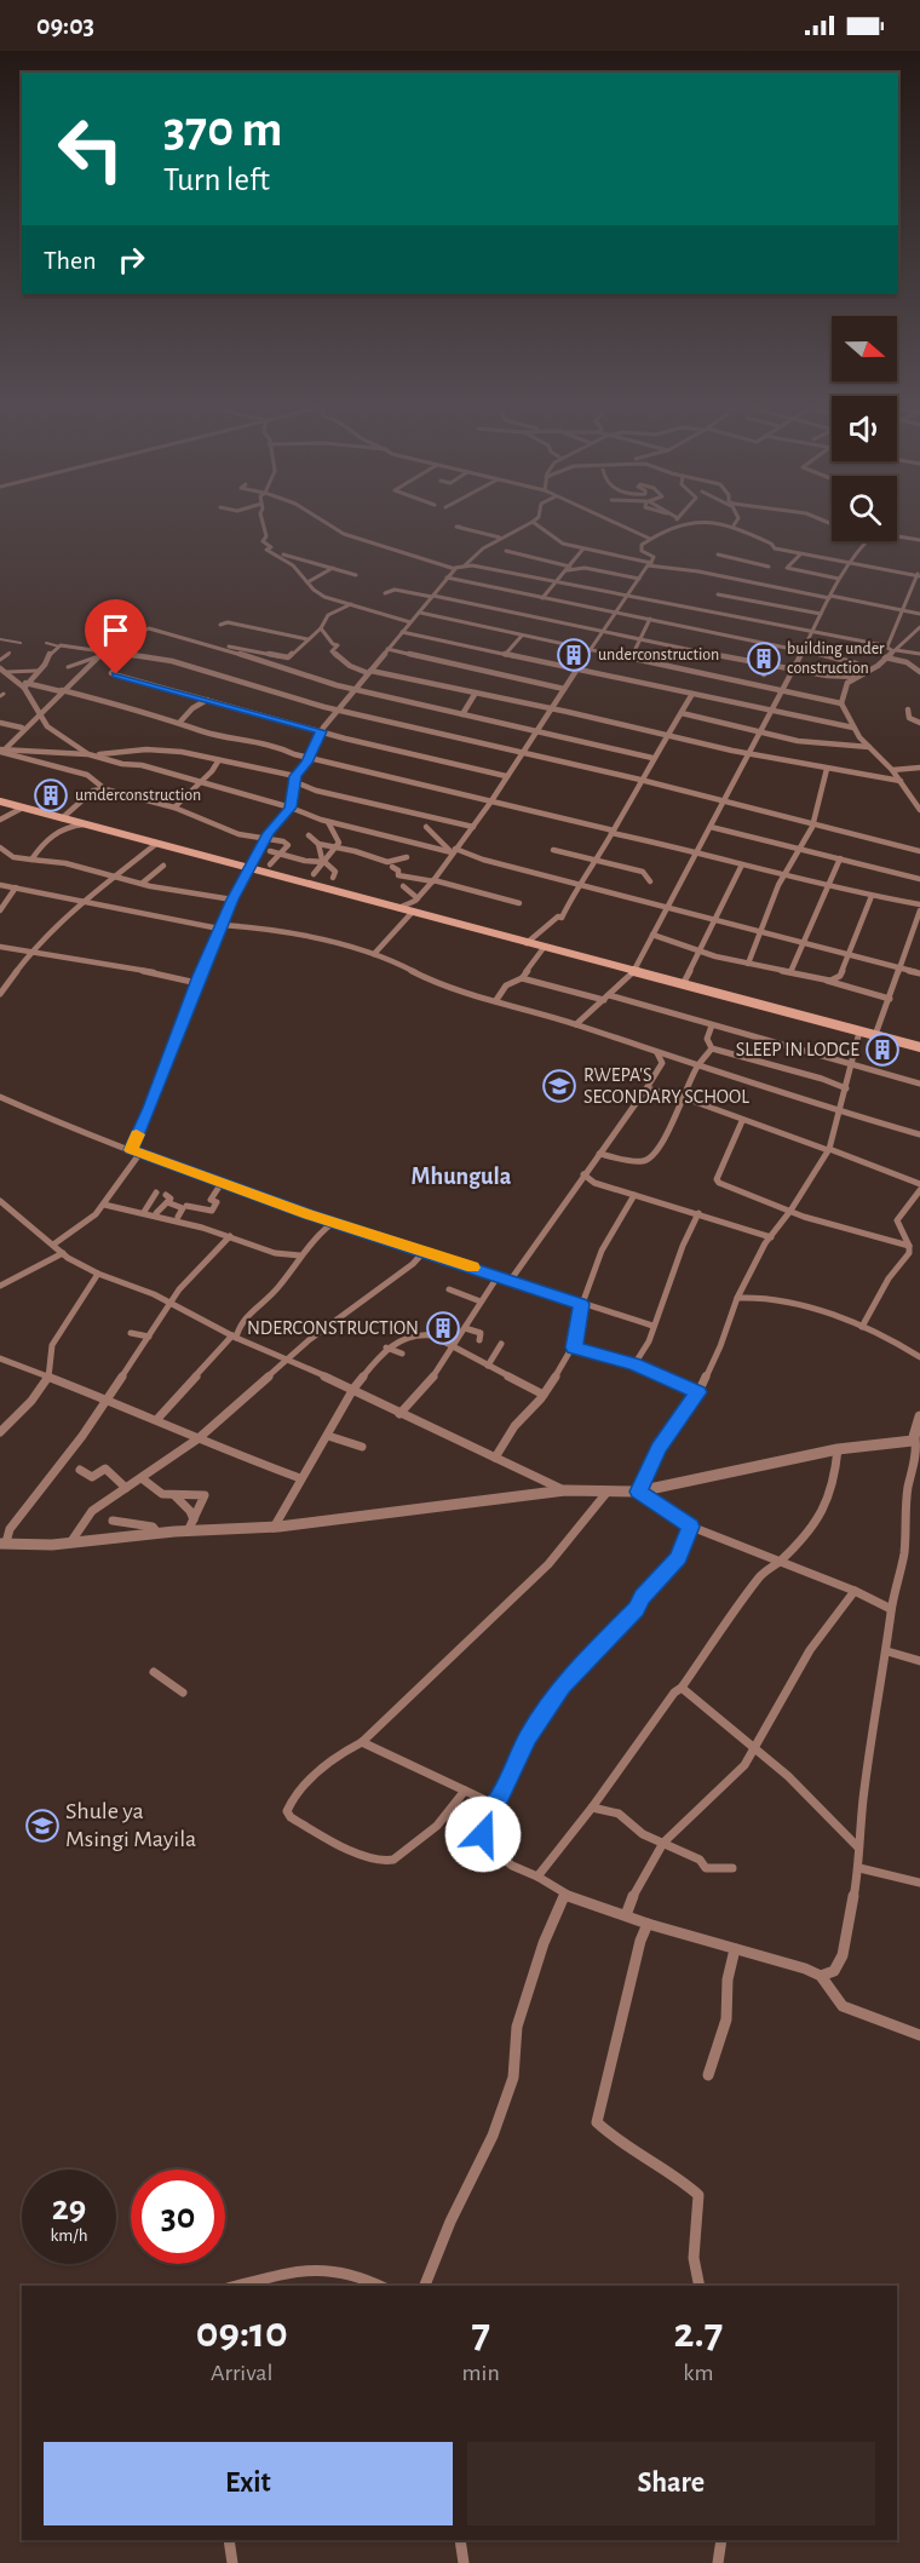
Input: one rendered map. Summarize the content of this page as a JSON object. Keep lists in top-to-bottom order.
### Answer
{
  "districts": ["Mhungula"],
  "places": {
    "building": [
      "underconstruction",
      "building under construction",
      "umderconstruction",
      "SLEEP IN LODGE",
      "NDERCONSTRUCTION"
    ],
    "school or university": ["RWEPA'S SECONDARY SCHOOL", "Shule ya Msingi Mayila"]
  },
  "north": "right",
  "page": {
    "status": "09:03",
    "turn": ["370 m", "Turn left"],
    "then": "Then",
    "speed": "29 km/h",
    "limit": "30",
    "eta": [
      "09:10",
      "Arrival",
      "7",
      "min",
      "2.7",
      "km"
    ],
    "buttons": ["Exit", "Share"]
  }
}
